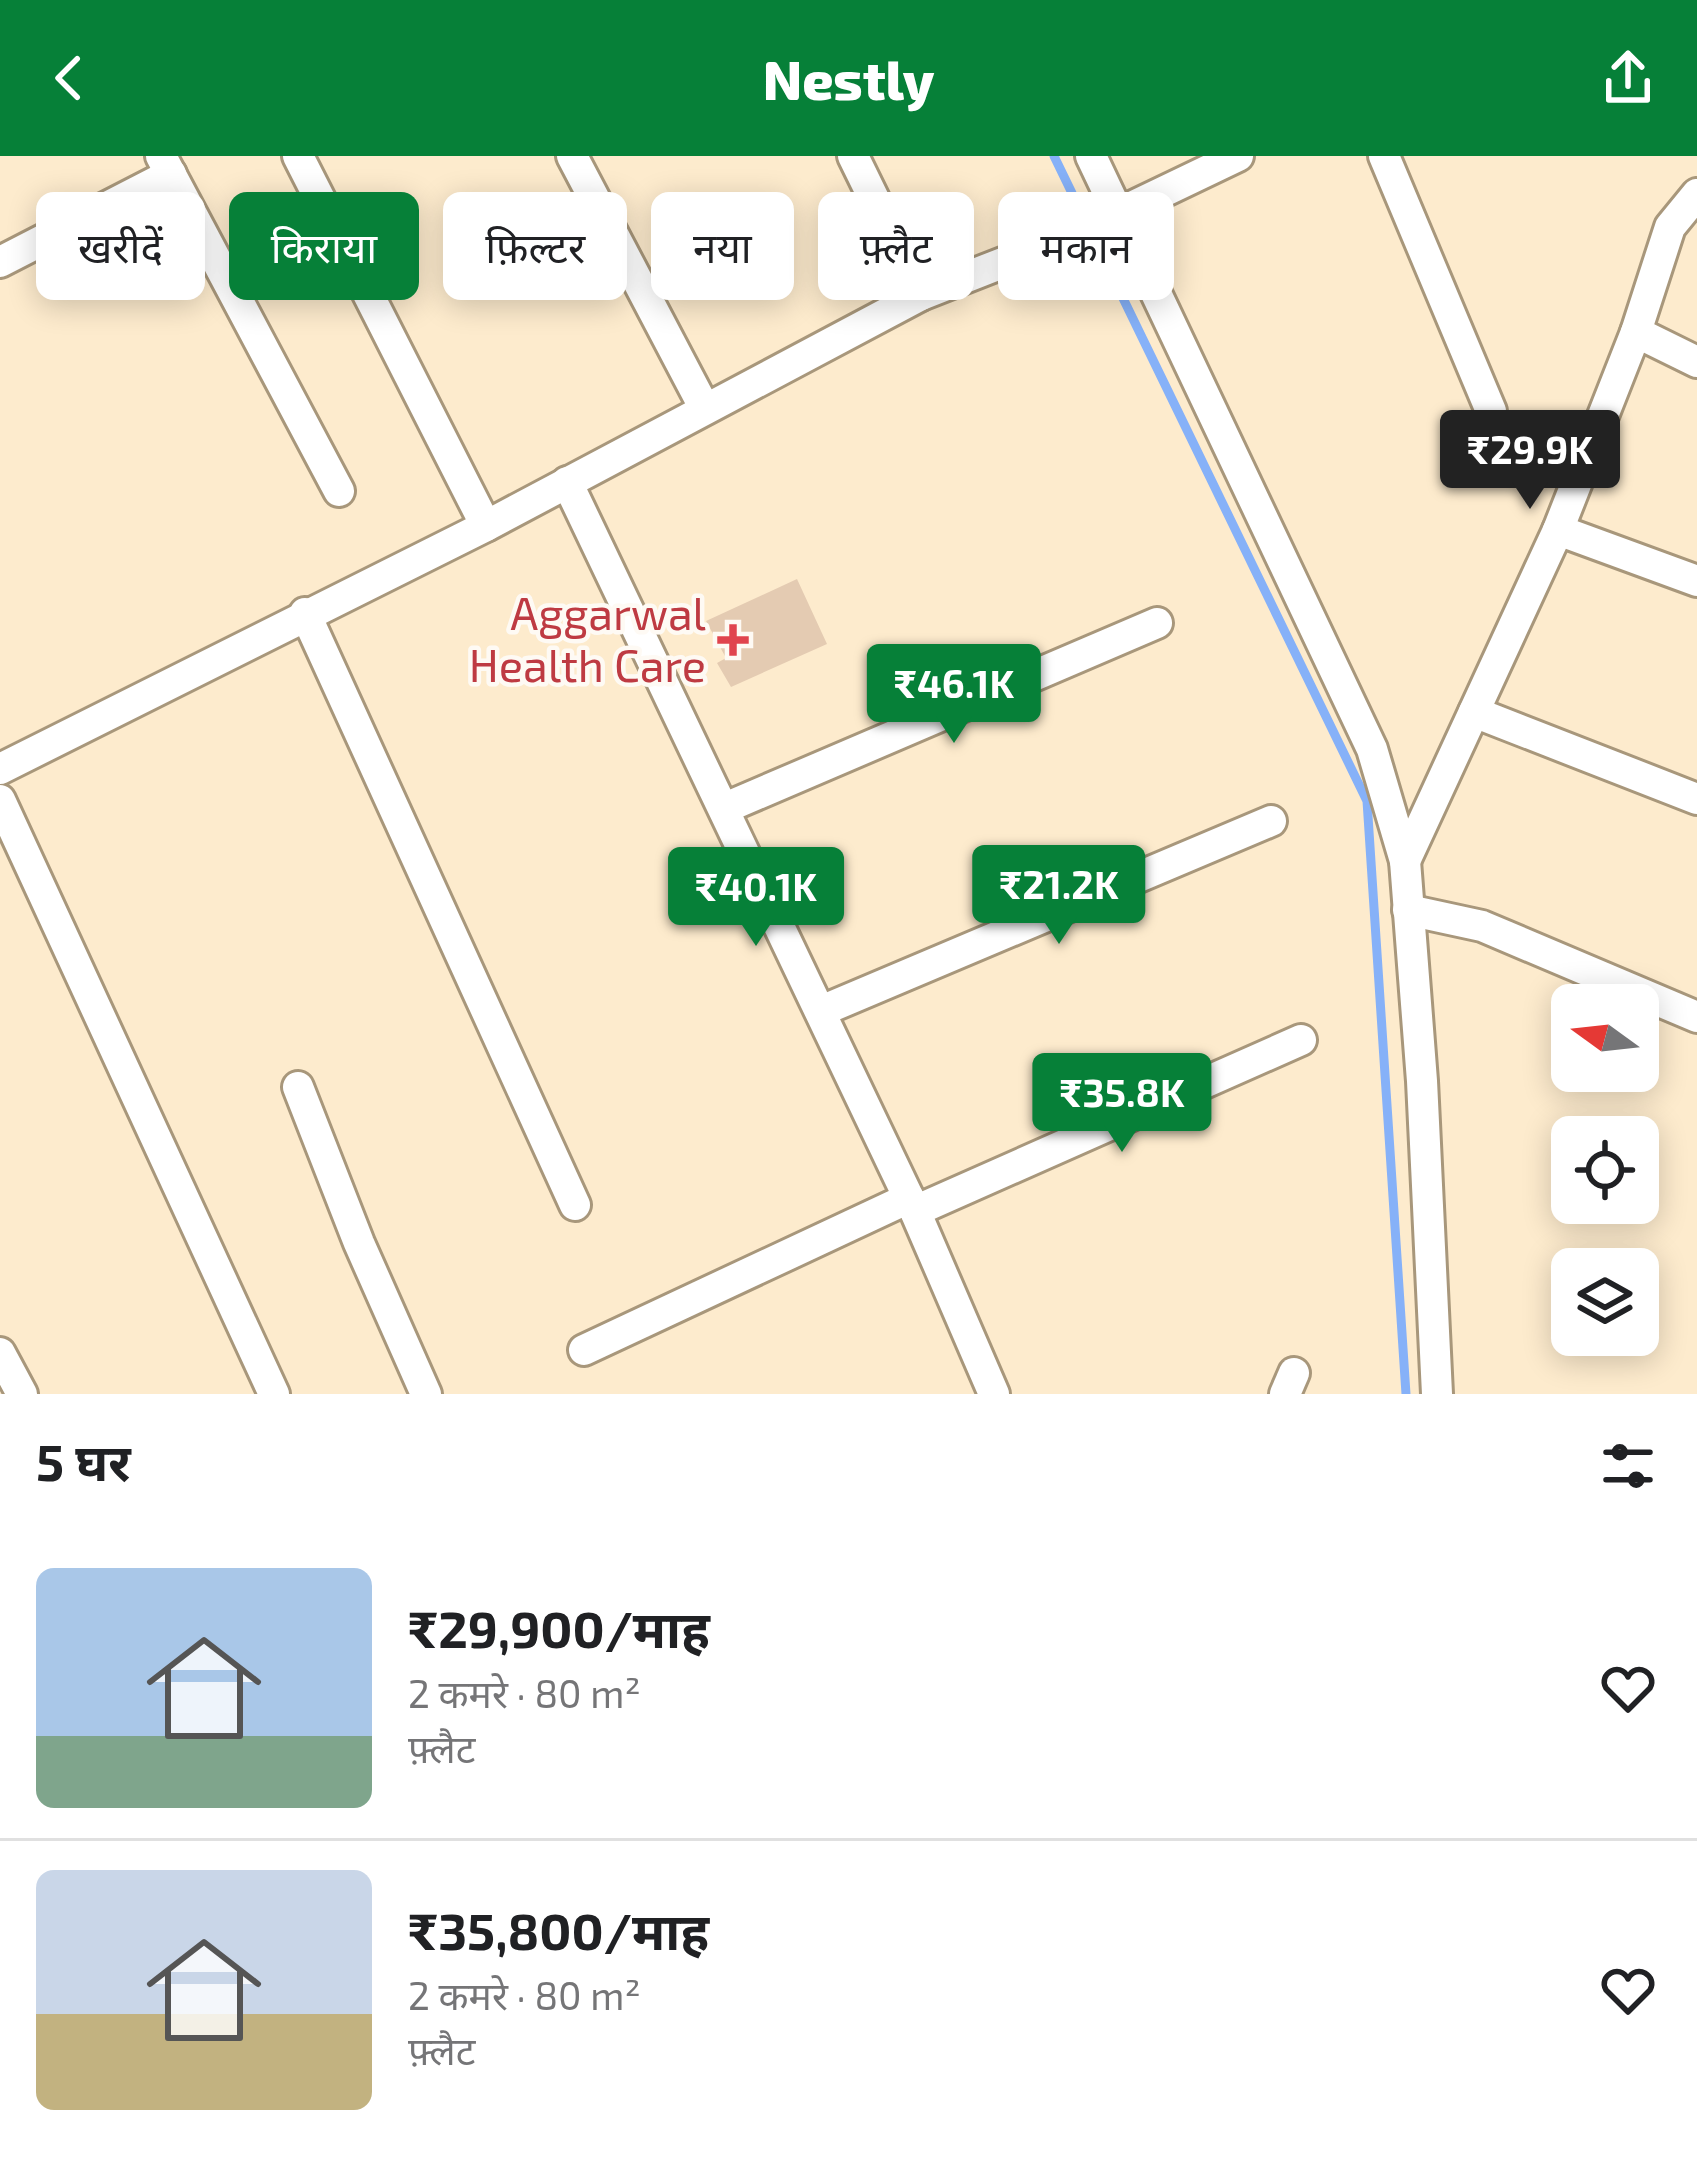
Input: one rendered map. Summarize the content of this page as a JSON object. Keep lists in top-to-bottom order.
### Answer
{
  "places": {
    "health": ["Aggarwal Health Care"]
  },
  "north": "left",
  "page": {
    "header": "Nestly",
    "chip": [
      "खरीदें",
      "किराया",
      "फ़िल्टर",
      "नया",
      "फ़्लैट",
      "मकान"
    ],
    "price": [
      "₹29.9K",
      "₹46.1K",
      "₹21.2K",
      "₹40.1K",
      "₹35.8K"
    ],
    "heading": "5 घर",
    "list": [
      {
        "name": "₹29,900/माह",
        "note": "2 कमरे · 80 m² · फ़्लैट"
      },
      {
        "name": "₹35,800/माह",
        "note": "2 कमरे · 80 m² · फ़्लैट"
      }
    ]
  }
}
